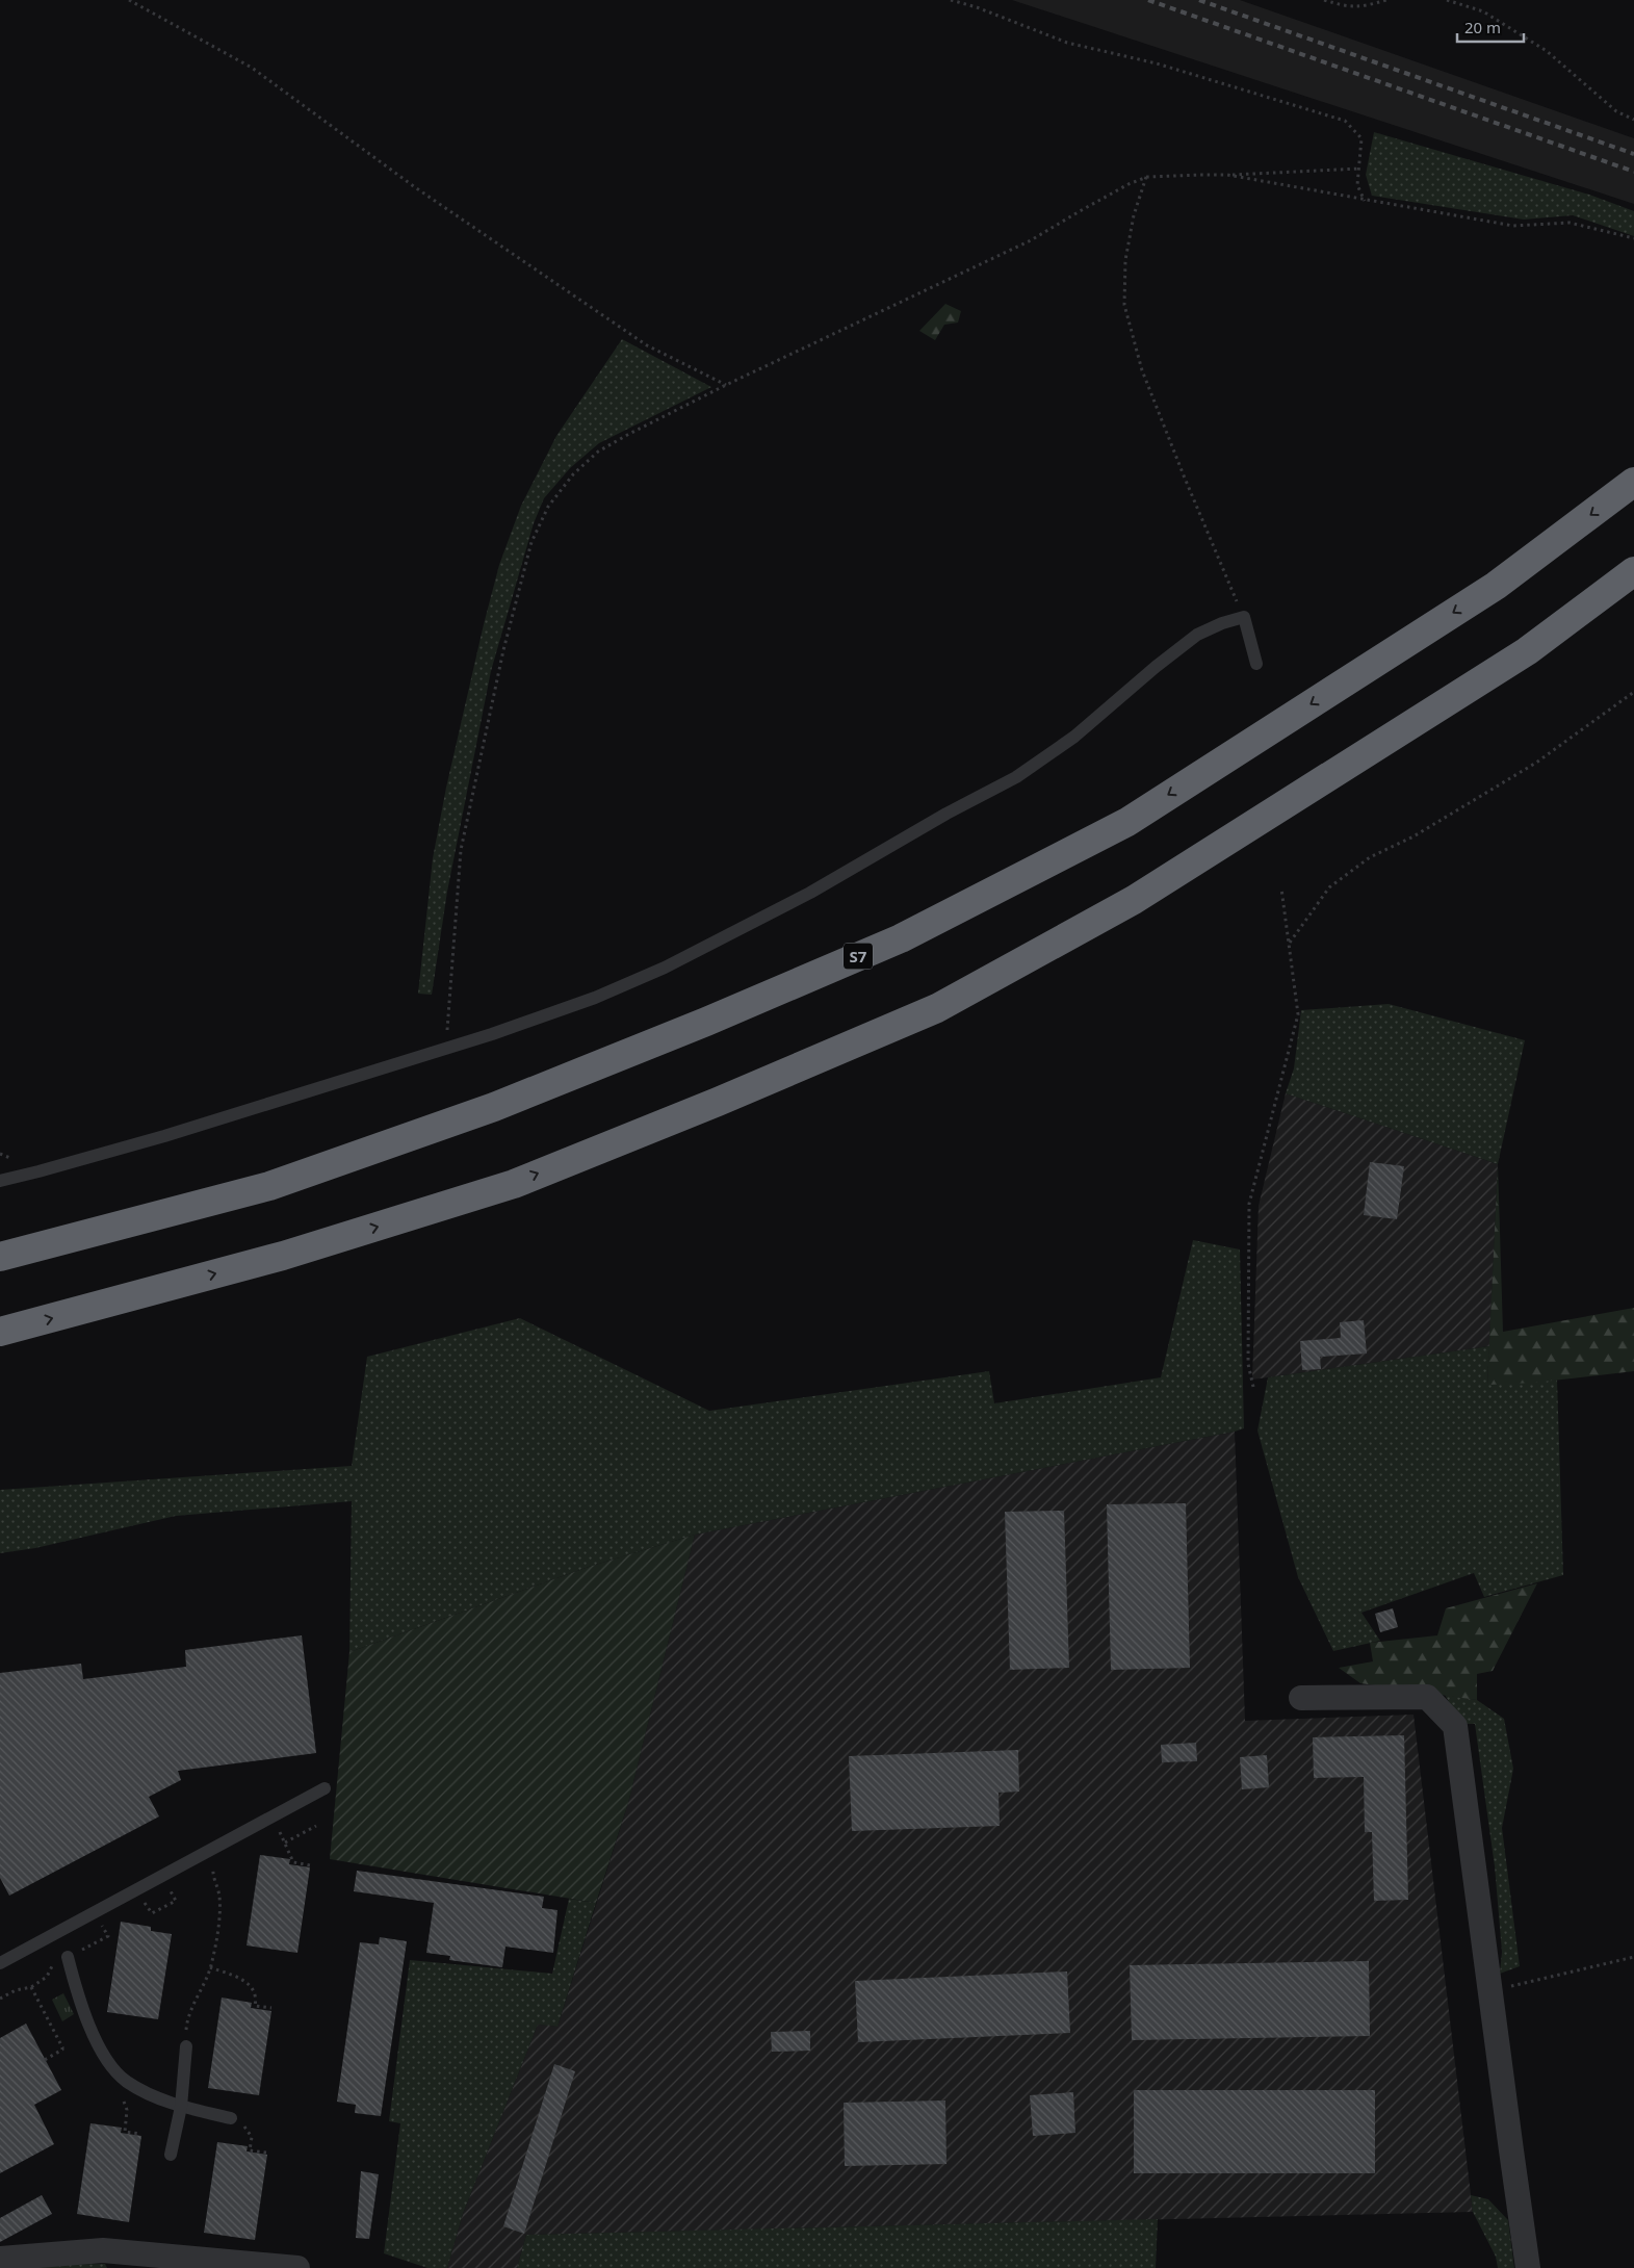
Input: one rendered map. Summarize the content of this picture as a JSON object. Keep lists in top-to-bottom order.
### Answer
{
  "streets": {
    "highway": ["S7"]
  },
  "scale_bar": "20 m"
}
